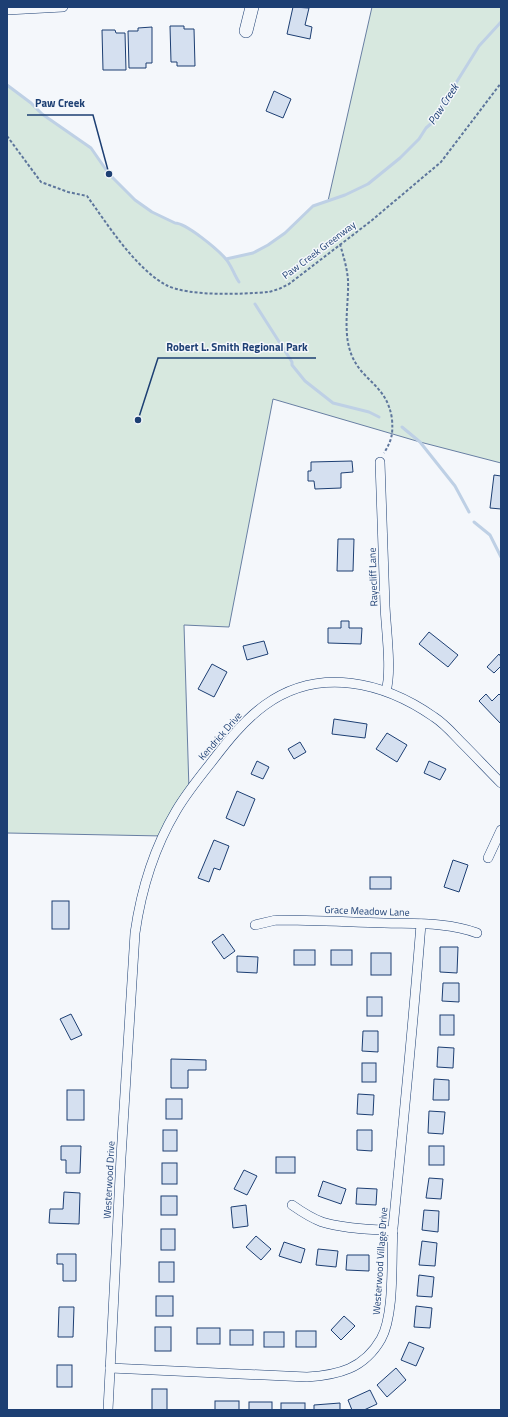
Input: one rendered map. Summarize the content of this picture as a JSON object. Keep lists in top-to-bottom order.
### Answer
{
  "streets": {
    "street": [
      "Rayecliff Lane",
      "Kendrick Drive",
      "Grace Meadow Lane",
      "Westerwood Drive",
      "Westerwood Village Drive"
    ],
    "path": ["Paw Creek Greenway"]
  },
  "crossings": [
    ["Rayecliff Lane", "Kendrick Drive"],
    ["Kendrick Drive", "Westerwood Drive"],
    ["Grace Meadow Lane", "Westerwood Village Drive"],
    ["Westerwood Drive", "Westerwood Village Drive"]
  ],
  "water": ["Paw Creek"],
  "places": ["Paw Creek", "Robert L. Smith Regional Park"]
}
